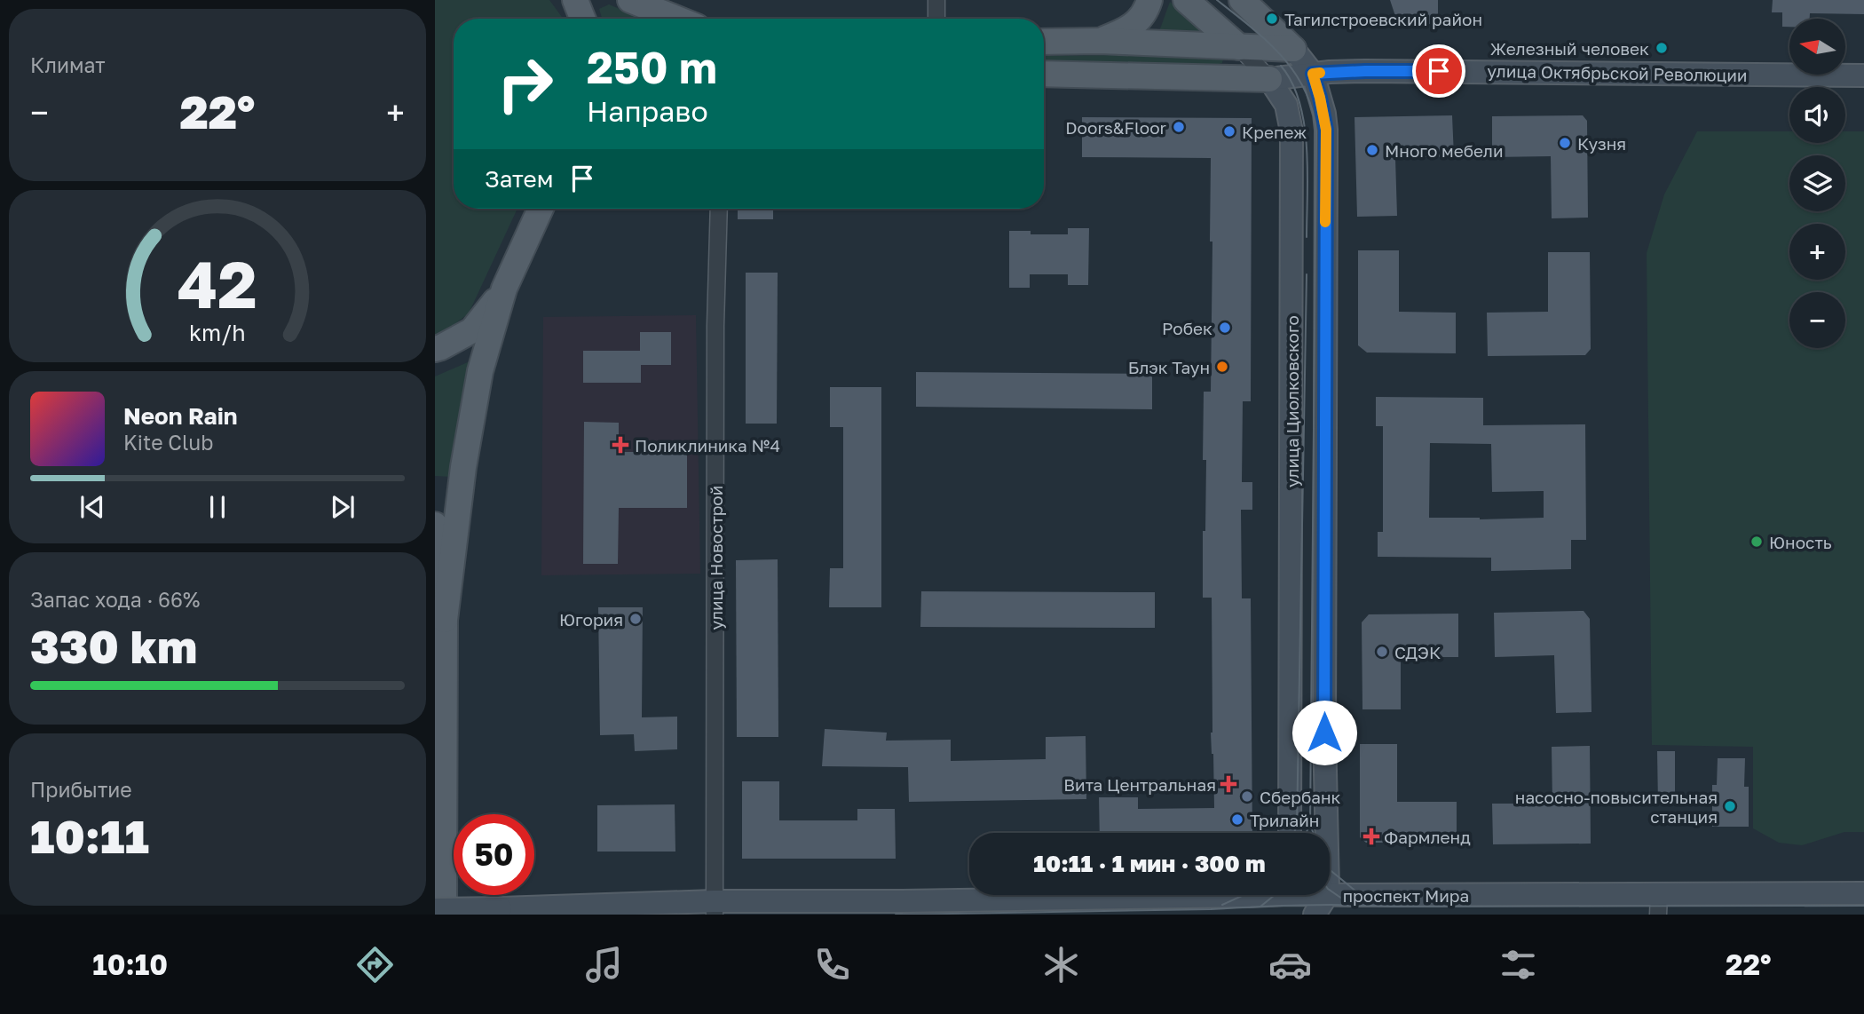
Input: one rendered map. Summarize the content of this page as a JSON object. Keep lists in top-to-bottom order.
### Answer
{
  "streets": {
    "main road": ["улица Октябрьской Революции", "улица Циолковского", "проспект Мира"],
    "street": ["улица Новострой"]
  },
  "crossings": [
    ["улица Октябрьской Революции", "улица Циолковского"],
    ["улица Новострой", "проспект Мира"]
  ],
  "places": {
    "other": [
      "Тагилстроевский район",
      "Железный человек",
      "Doors&Floor",
      "Крепеж",
      "Кузня",
      "Много мебели",
      "Робек",
      "Блэк Таун",
      "Юность",
      "Югория",
      "СДЭК",
      "Сбербанк",
      "насосно-повысительная станция",
      "Трилайн"
    ],
    "health": ["Поликлиника №4", "Вита Центральная", "Фармленд"]
  },
  "north": "left",
  "page": {
    "tile": [
      "Климат",
      ["Запас хода · 66%", "330 km"],
      ["Прибытие", "10:11"]
    ],
    "map_buttons": ["+", "−"],
    "turn": ["250 m", "Направо"],
    "heat": ["−", "22°", "+"],
    "then": "Затем",
    "song": ["Neon Rain", "Kite Club"],
    "limit": "50",
    "trip": "10:11 · 1 мин · 300 m",
    "tabs": ["10:10", "22°"],
    "gauge": ["42", "km/h"]
  }
}
